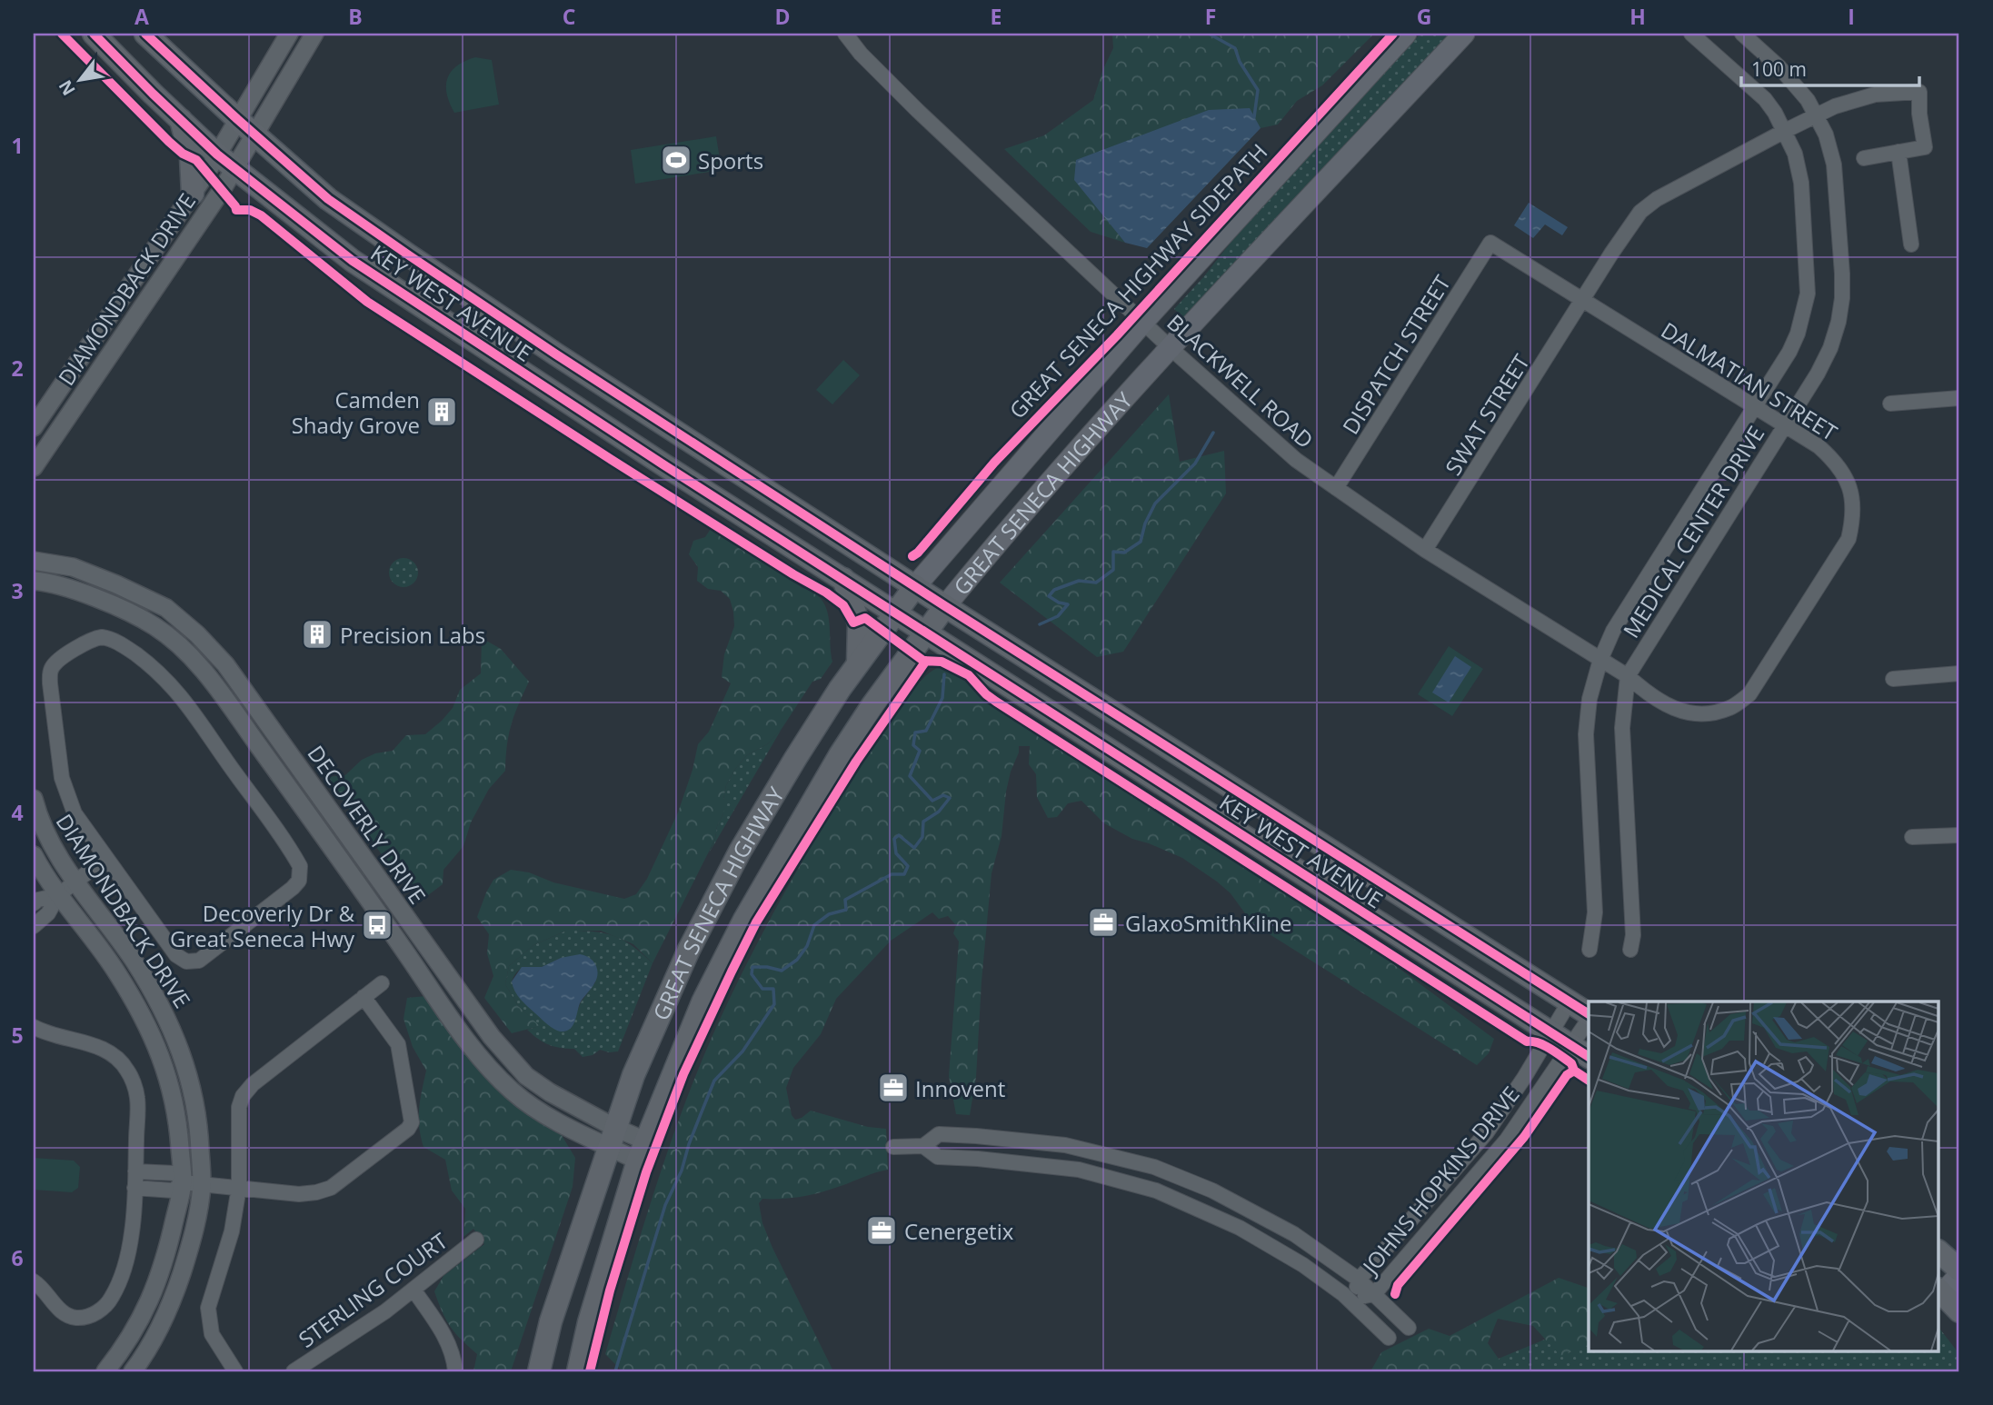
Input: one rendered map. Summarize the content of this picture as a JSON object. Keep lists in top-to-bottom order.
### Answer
{
  "streets": {
    "main road": ["KEY WEST AVENUE", "GREAT SENECA HIGHWAY"],
    "street": [
      "DIAMONDBACK DRIVE",
      "DISPATCH STREET",
      "BLACKWELL ROAD",
      "DALMATIAN STREET",
      "SWAT STREET",
      "MEDICAL CENTER DRIVE",
      "DECOVERLY DRIVE",
      "JOHNS HOPKINS DRIVE",
      "STERLING COURT"
    ],
    "cycle path": ["GREAT SENECA HIGHWAY SIDEPATH"]
  },
  "crossings": [
    ["DIAMONDBACK DRIVE", "KEY WEST AVENUE"],
    ["KEY WEST AVENUE", "GREAT SENECA HIGHWAY"],
    ["KEY WEST AVENUE", "JOHNS HOPKINS DRIVE"],
    ["DISPATCH STREET", "BLACKWELL ROAD"],
    ["DISPATCH STREET", "DALMATIAN STREET"],
    ["BLACKWELL ROAD", "DALMATIAN STREET"],
    ["BLACKWELL ROAD", "SWAT STREET"],
    ["BLACKWELL ROAD", "GREAT SENECA HIGHWAY"],
    ["BLACKWELL ROAD", "MEDICAL CENTER DRIVE"],
    ["DALMATIAN STREET", "SWAT STREET"],
    ["DALMATIAN STREET", "MEDICAL CENTER DRIVE"],
    ["SWAT STREET", "MEDICAL CENTER DRIVE"],
    ["GREAT SENECA HIGHWAY", "DECOVERLY DRIVE"]
  ],
  "places": {
    "sports": ["Sports"],
    "building": ["Camden Shady Grove", "Precision Labs"],
    "office": ["GlaxoSmithKline", "Innovent", "Cenergetix"],
    "bus stop": ["Decoverly Dr & Great Seneca Hwy"]
  },
  "scale_bar": "100 m",
  "north": "bottom left",
  "grid": {
    "columns": [
      "A",
      "B",
      "C",
      "D",
      "E",
      "F",
      "G",
      "H",
      "I"
    ],
    "rows": [
      "1",
      "2",
      "3",
      "4",
      "5",
      "6"
    ]
  }
}
